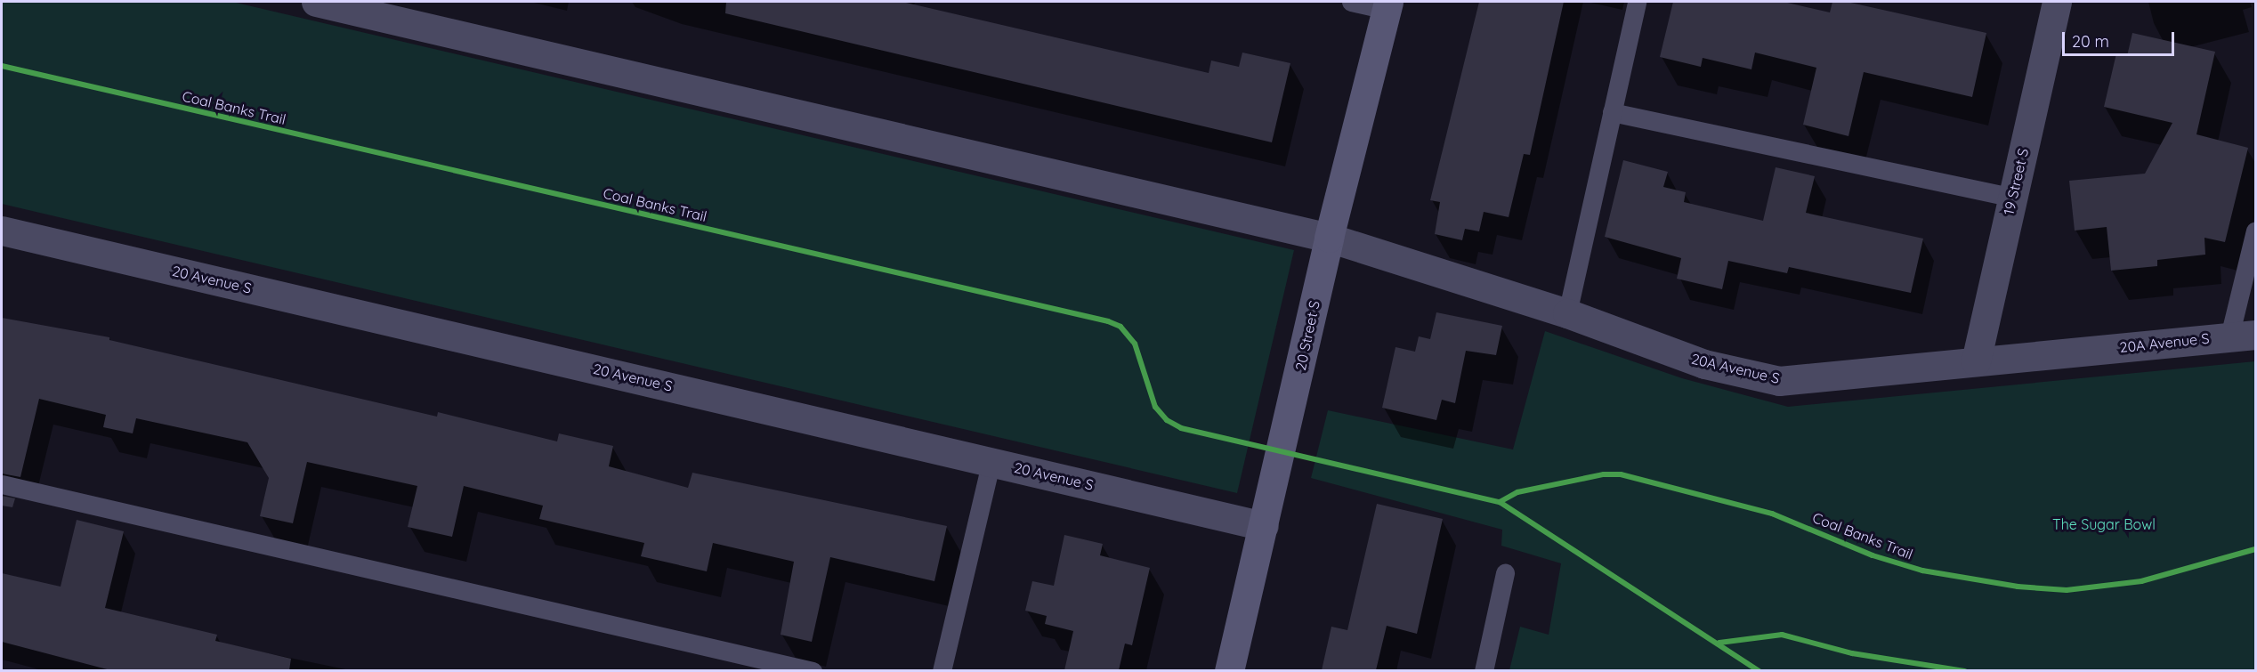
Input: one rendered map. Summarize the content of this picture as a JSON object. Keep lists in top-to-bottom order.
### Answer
{
  "streets": {
    "street": [
      "19 Street S",
      "20 Avenue S",
      "20 Street S",
      "20A Avenue S"
    ],
    "cycle path": ["Coal Banks Trail"]
  },
  "crossings": [
    ["19 Street S", "20A Avenue S"],
    ["20 Avenue S", "20 Street S"],
    ["20 Street S", "20A Avenue S"]
  ],
  "parks": ["The Sugar Bowl"],
  "scale_bar": "20 m"
}
